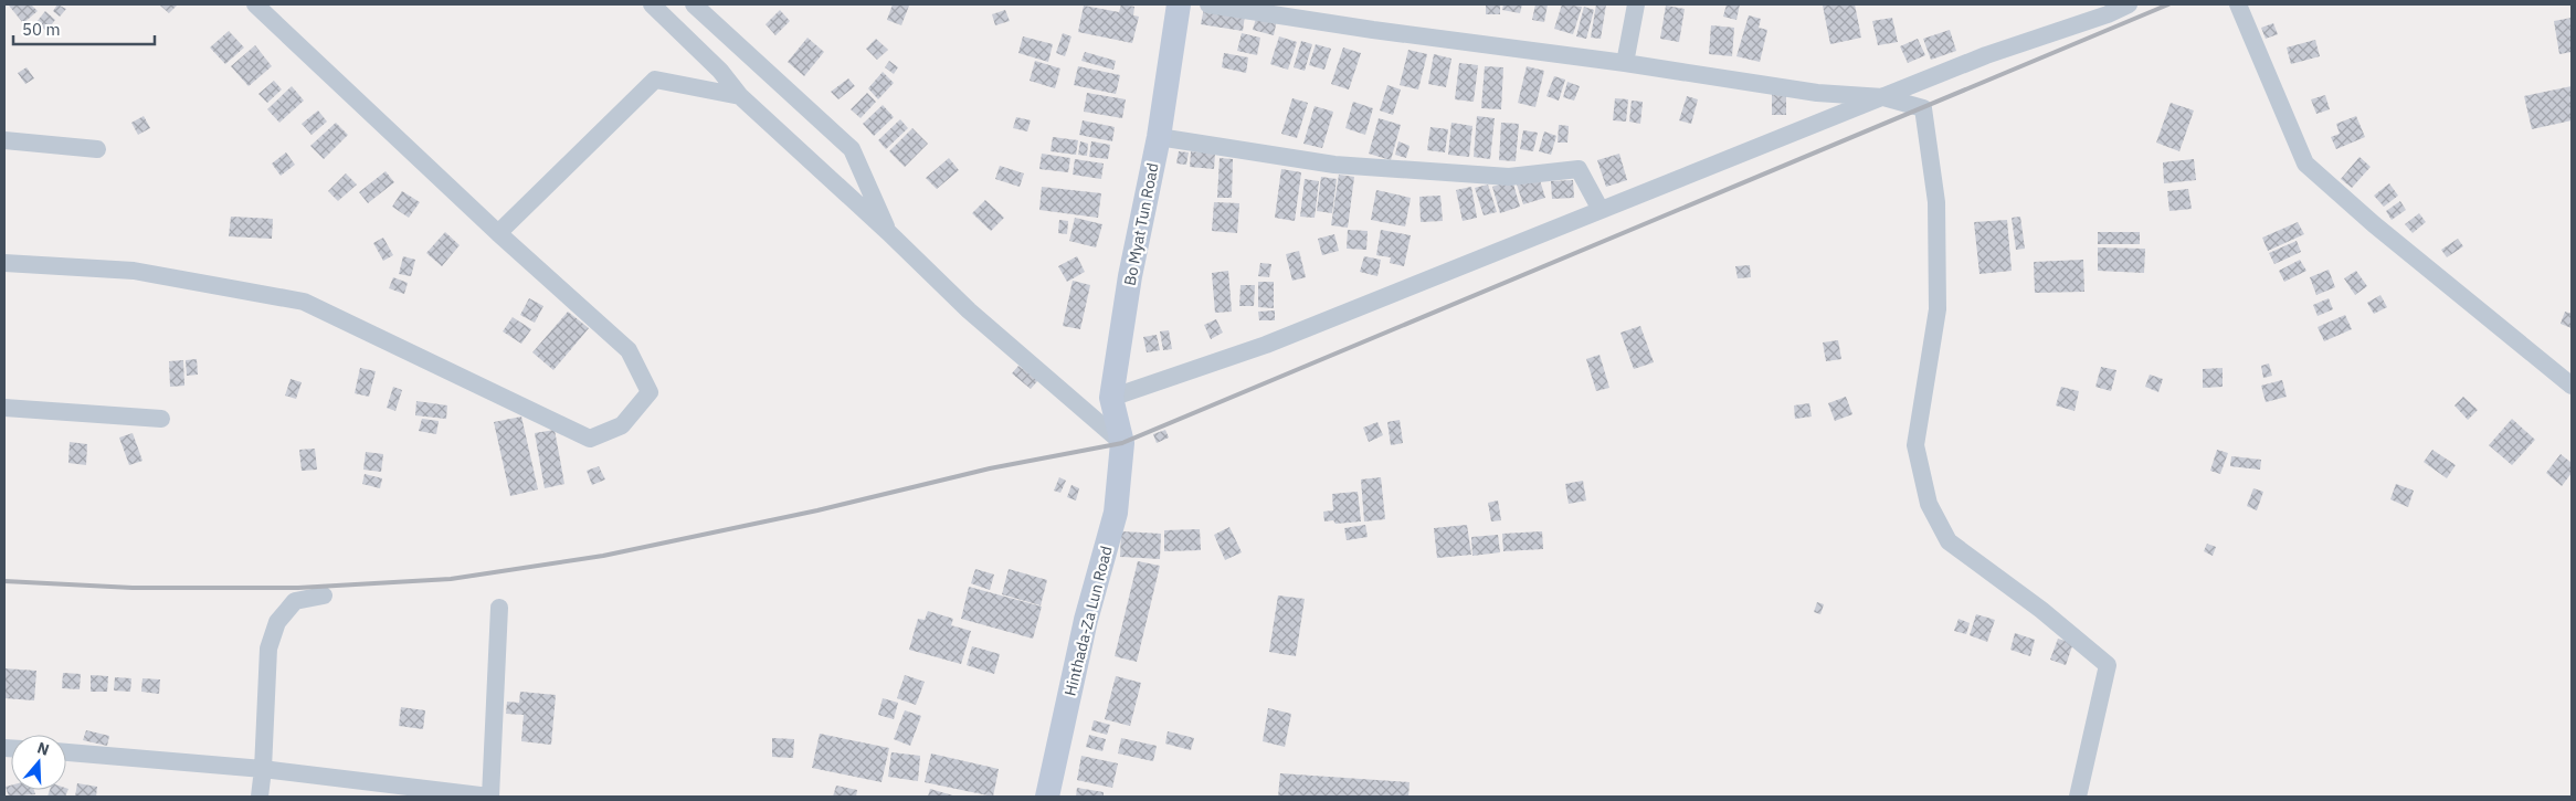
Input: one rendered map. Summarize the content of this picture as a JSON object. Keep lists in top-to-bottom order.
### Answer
{
  "streets": {
    "main road": ["Bo Myat Tun Road", "Hinthada-Za Lun Road"]
  },
  "crossings": [
    ["Bo Myat Tun Road", "Hinthada-Za Lun Road"]
  ],
  "scale_bar": "50 m",
  "north": "top"
}
